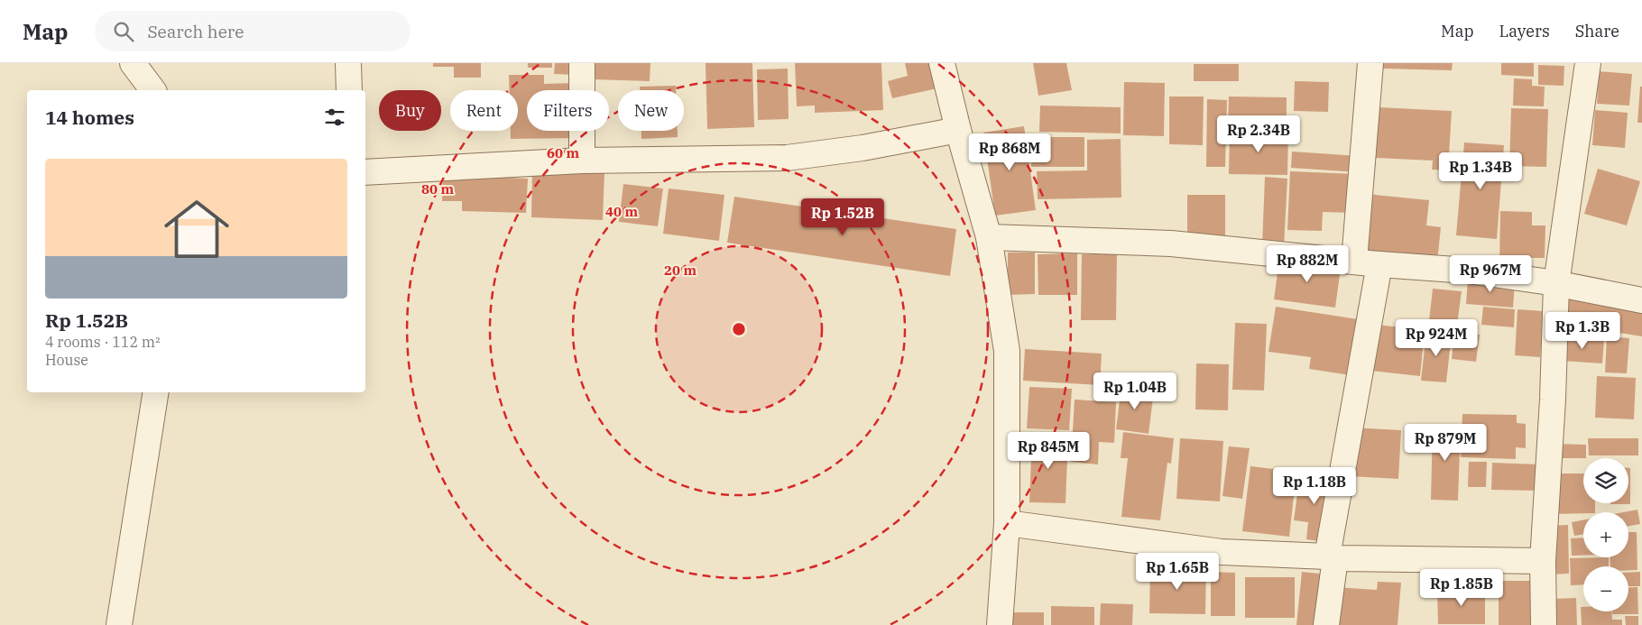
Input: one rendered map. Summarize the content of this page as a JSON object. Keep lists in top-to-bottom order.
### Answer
{
  "page": {
    "header": "Map",
    "search": "Search here",
    "nav": ["Map", "Layers", "Share"],
    "chip": [
      "Buy",
      "Rent",
      "Filters",
      "New"
    ],
    "heading": "14 homes",
    "price": [
      "Rp 2.34B",
      "Rp 868M",
      "Rp 1.34B",
      "Rp 1.52B",
      "Rp 882M",
      "Rp 967M",
      "Rp 1.3B",
      "Rp 924M",
      "Rp 1.04B",
      "Rp 879M",
      "Rp 845M",
      "Rp 1.18B",
      "Rp 1.65B",
      "Rp 1.85B"
    ],
    "list": [
      {
        "name": "Rp 1.52B",
        "note": "4 rooms · 112 m² · House"
      }
    ],
    "map_buttons": ["+", "−"]
  },
  "rings": [
    "60 m",
    "80 m",
    "40 m",
    "20 m"
  ]
}
